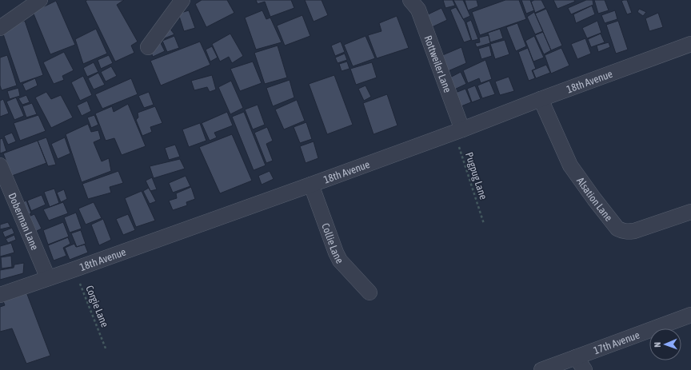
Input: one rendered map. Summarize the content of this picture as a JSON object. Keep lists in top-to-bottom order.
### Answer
{
  "streets": {
    "street": [
      "Rottweiler Lane",
      "18th Avenue",
      "Alsation Lane",
      "Doberman Lane",
      "Collie Lane",
      "17th Avenue"
    ],
    "path": ["Pugpug Lane", "Corgie Lane"]
  },
  "crossings": [
    ["Rottweiler Lane", "18th Avenue"],
    ["Rottweiler Lane", "Pugpug Lane"],
    ["18th Avenue", "Pugpug Lane"],
    ["18th Avenue", "Alsation Lane"],
    ["18th Avenue", "Doberman Lane"],
    ["18th Avenue", "Collie Lane"],
    ["18th Avenue", "Corgie Lane"]
  ],
  "north": "left"
}
